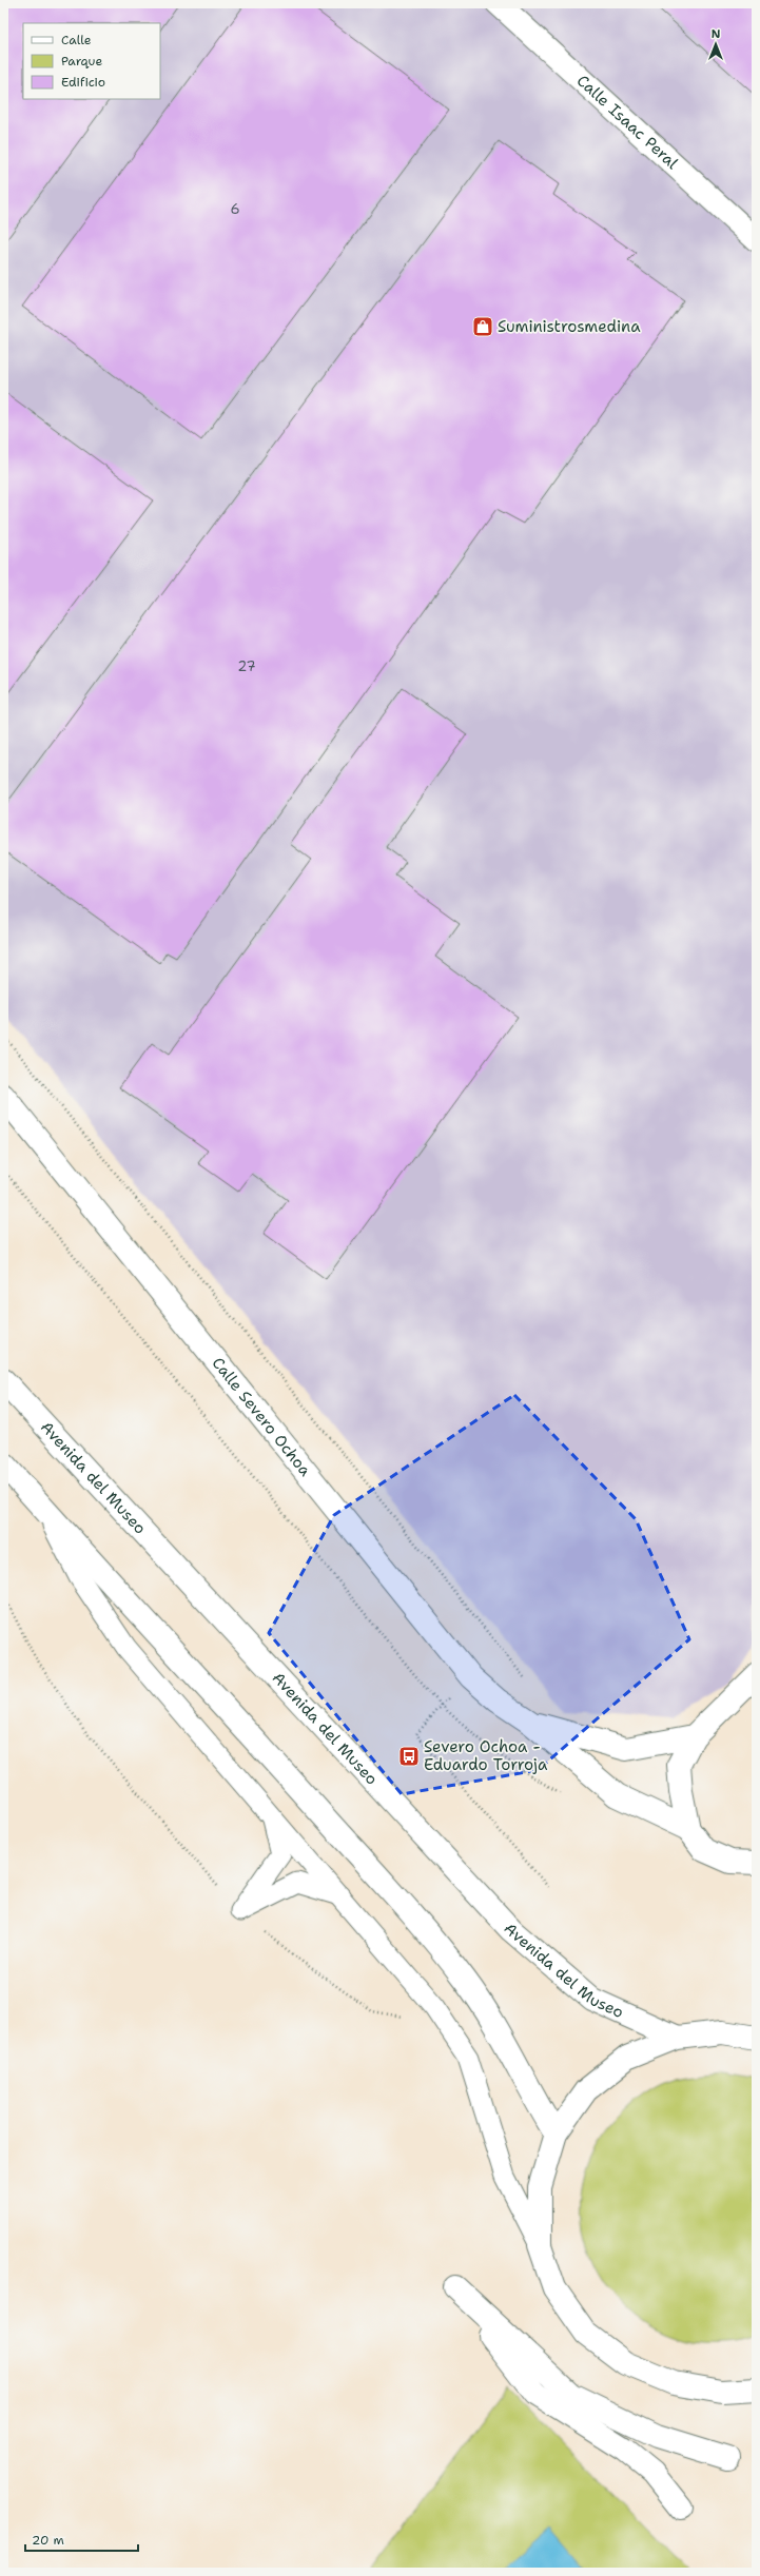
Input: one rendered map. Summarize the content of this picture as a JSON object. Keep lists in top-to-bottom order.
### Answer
{
  "streets": {
    "main road": ["Calle Isaac Peral", "Calle Severo Ochoa", "Avenida del Museo"]
  },
  "places": {
    "shop": ["Suministrosmedina"],
    "bus stop": ["Severo Ochoa - Eduardo Torroja"]
  },
  "house_numbers": ["6", "27"],
  "legend": ["Calle", "Parque", "Edificio"],
  "scale_bar": "20 m",
  "north": "top"
}
